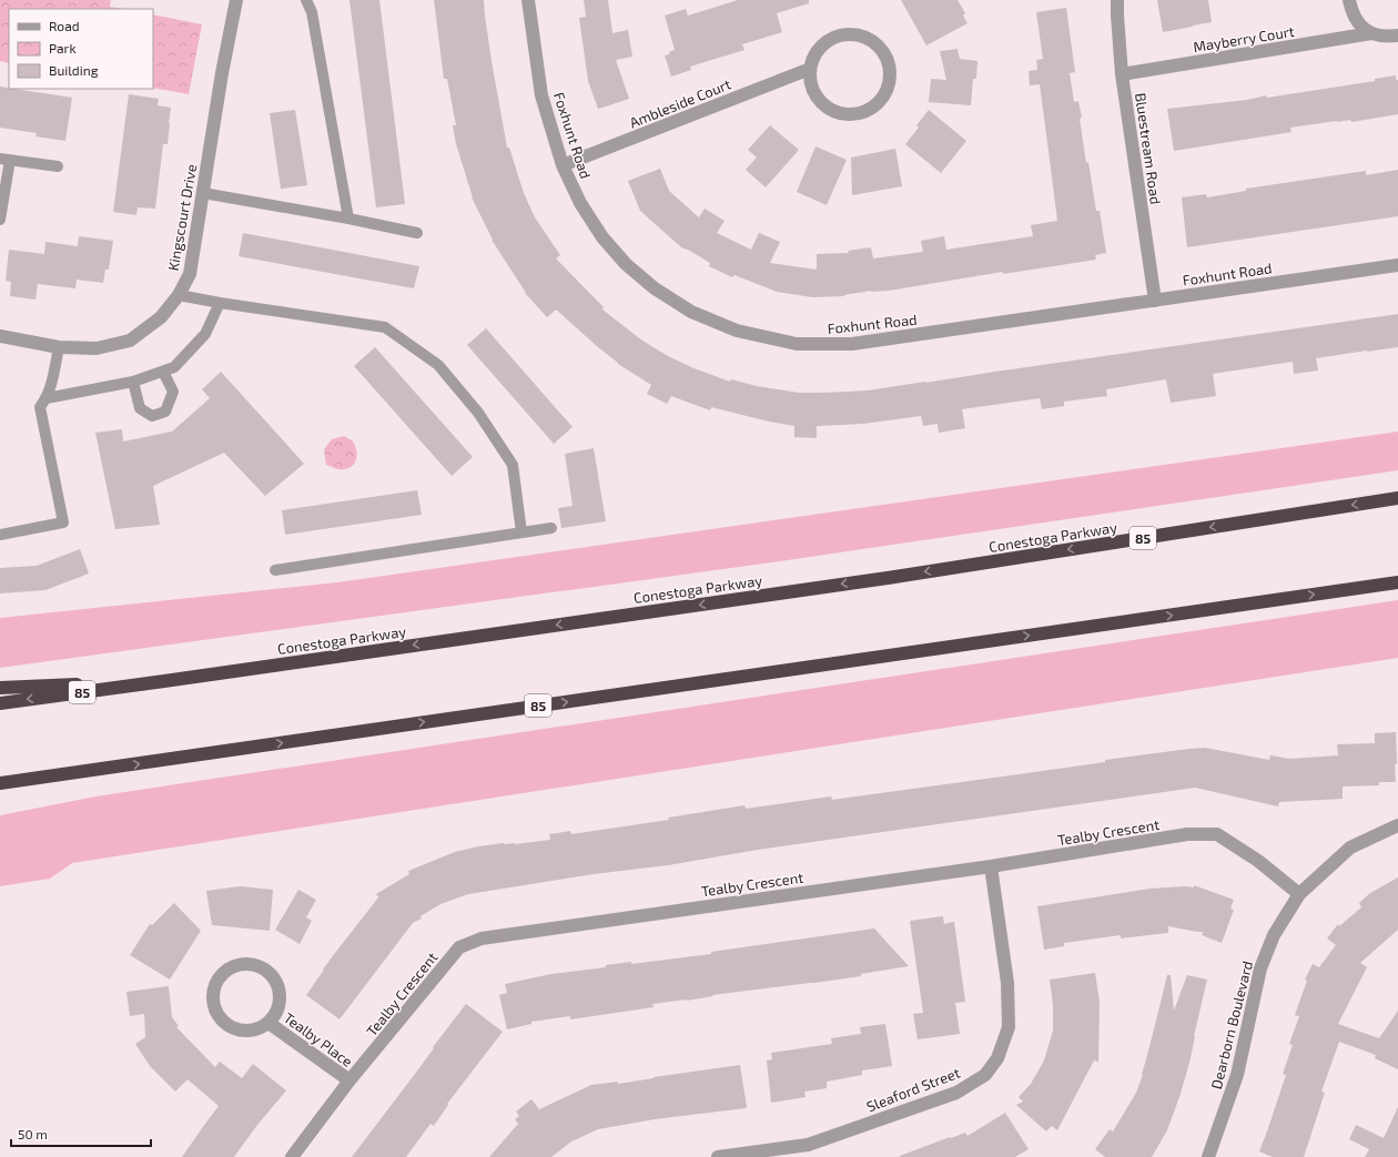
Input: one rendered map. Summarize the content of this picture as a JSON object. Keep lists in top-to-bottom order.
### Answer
{
  "streets": {
    "highway": ["Conestoga Parkway", "85"],
    "street": [
      "Mayberry Court",
      "Ambleside Court",
      "Foxhunt Road",
      "Bluestream Road",
      "Kingscourt Drive",
      "Tealby Crescent",
      "Dearborn Boulevard",
      "Tealby Place",
      "Sleaford Street"
    ]
  },
  "crossings": [
    ["Mayberry Court", "Bluestream Road"],
    ["Ambleside Court", "Foxhunt Road"],
    ["Foxhunt Road", "Bluestream Road"],
    ["Tealby Crescent", "Dearborn Boulevard"],
    ["Tealby Crescent", "Tealby Place"],
    ["Tealby Crescent", "Sleaford Street"]
  ],
  "legend": ["Road", "Park", "Building"],
  "scale_bar": "50 m"
}
